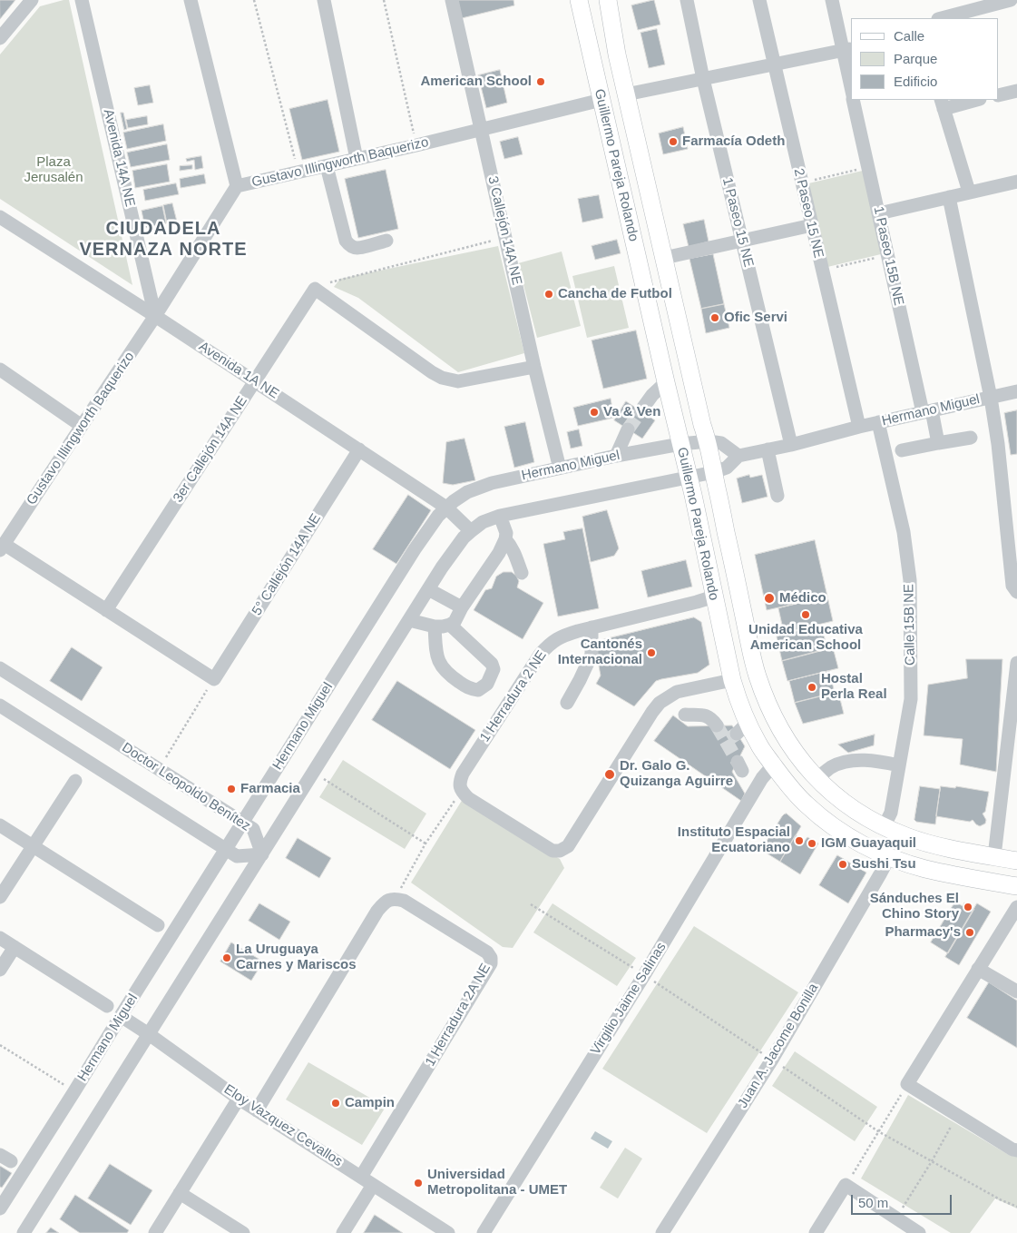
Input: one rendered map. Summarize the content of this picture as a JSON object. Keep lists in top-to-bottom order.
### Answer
{
  "streets": {
    "main road": ["Guillermo Pareja Rolando"],
    "street": [
      "Avenida 14A NE",
      "Gustavo Illingworth Baquerizo",
      "2 Paseo 15 NE",
      "1 Paseo 15 NE",
      "3 Callejón 14A NE",
      "1 Paseo 15B NE",
      "Avenida 1A NE",
      "Hermano Miguel",
      "3er Callejón 14A NE",
      "5° Callejón 14A NE",
      "Calle 15B NE",
      "1 Herradura 2 NE",
      "Doctor Leopoldo Benítez",
      "Virgilio Jaime Salinas",
      "1 Herradura 2A NE",
      "Juan A. Jacome Bonilla",
      "Eloy Vazquez Cevallos"
    ]
  },
  "crossings": [
    ["Avenida 14A NE", "Gustavo Illingworth Baquerizo"],
    ["Avenida 14A NE", "Avenida 1A NE"],
    ["Gustavo Illingworth Baquerizo", "Guillermo Pareja Rolando"],
    ["Gustavo Illingworth Baquerizo", "3 Callejón 14A NE"],
    ["Gustavo Illingworth Baquerizo", "Avenida 1A NE"],
    ["Guillermo Pareja Rolando", "Hermano Miguel"],
    ["Guillermo Pareja Rolando", "Calle 15B NE"],
    ["Guillermo Pareja Rolando", "1 Herradura 2 NE"],
    ["Guillermo Pareja Rolando", "Virgilio Jaime Salinas"],
    ["Guillermo Pareja Rolando", "Juan A. Jacome Bonilla"],
    ["2 Paseo 15 NE", "Hermano Miguel"],
    ["1 Paseo 15 NE", "Hermano Miguel"],
    ["1 Paseo 15B NE", "Hermano Miguel"],
    ["Avenida 1A NE", "Hermano Miguel"],
    ["Avenida 1A NE", "3er Callejón 14A NE"],
    ["Avenida 1A NE", "5° Callejón 14A NE"],
    ["Hermano Miguel", "Calle 15B NE"],
    ["Hermano Miguel", "Doctor Leopoldo Benítez"],
    ["Hermano Miguel", "Eloy Vazquez Cevallos"],
    ["1 Herradura 2A NE", "Eloy Vazquez Cevallos"]
  ],
  "districts": ["CIUDADELA VERNAZA NORTE"],
  "parks": ["Plaza Jerusalén"],
  "places": [
    "American School",
    "Farmacía Odeth",
    "Cancha de Futbol",
    "Ofic Servi",
    "Va & Ven",
    "Médico",
    "Unidad Educativa American School",
    "Cantonés Internacional",
    "Hostal Perla Real",
    "Dr. Galo G. Quizanga Aguirre",
    "Farmacia",
    "Instituto Espacial Ecuatoriano",
    "IGM Guayaquil",
    "Sushi Tsu",
    "Sánduches El Chino Story",
    "Pharmacy's",
    "La Uruguaya Carnes y Mariscos",
    "Campin",
    "Universidad Metropolitana - UMET"
  ],
  "legend": ["Calle", "Parque", "Edificio"],
  "scale_bar": "50 m"
}
